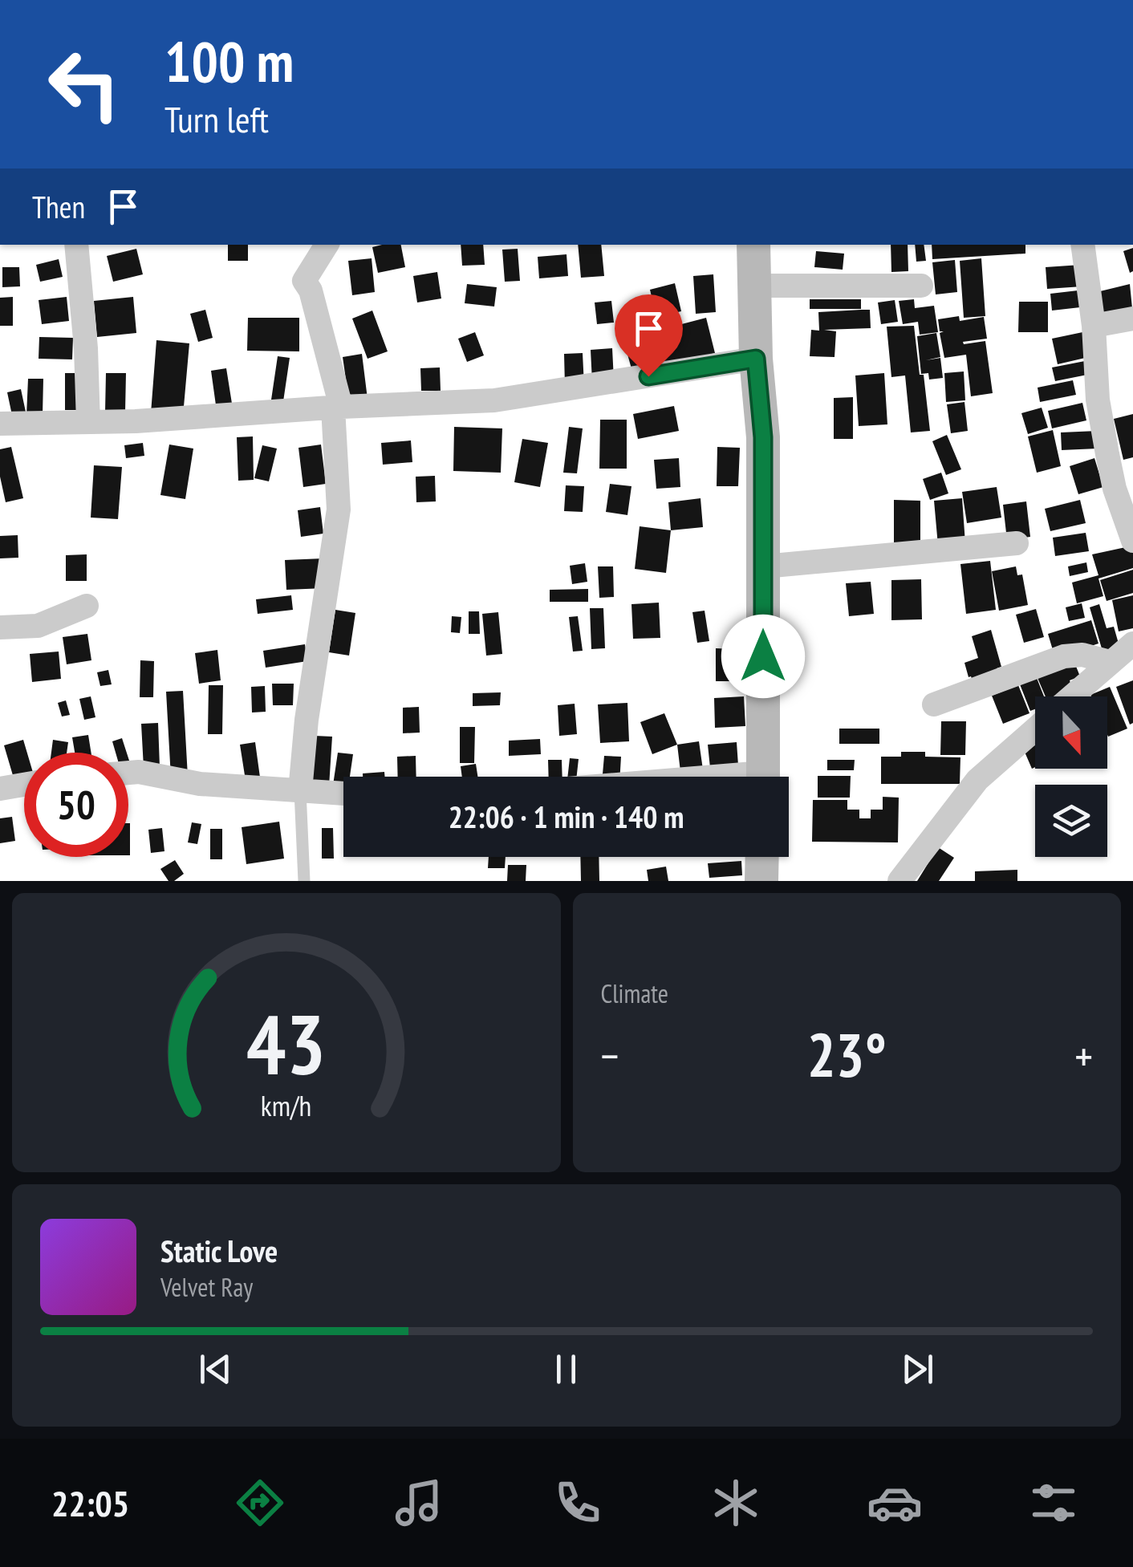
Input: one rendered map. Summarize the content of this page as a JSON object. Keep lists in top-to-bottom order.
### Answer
{
  "north": "bottom",
  "page": {
    "turn": ["100 m", "Turn left"],
    "then": "Then",
    "limit": "50",
    "trip": "22:06 · 1 min · 140 m",
    "tile": "Climate",
    "heat": ["−", "23°", "+"],
    "song": ["Static Love", "Velvet Ray"],
    "tabs": "22:05",
    "gauge": ["43", "km/h"]
  }
}
